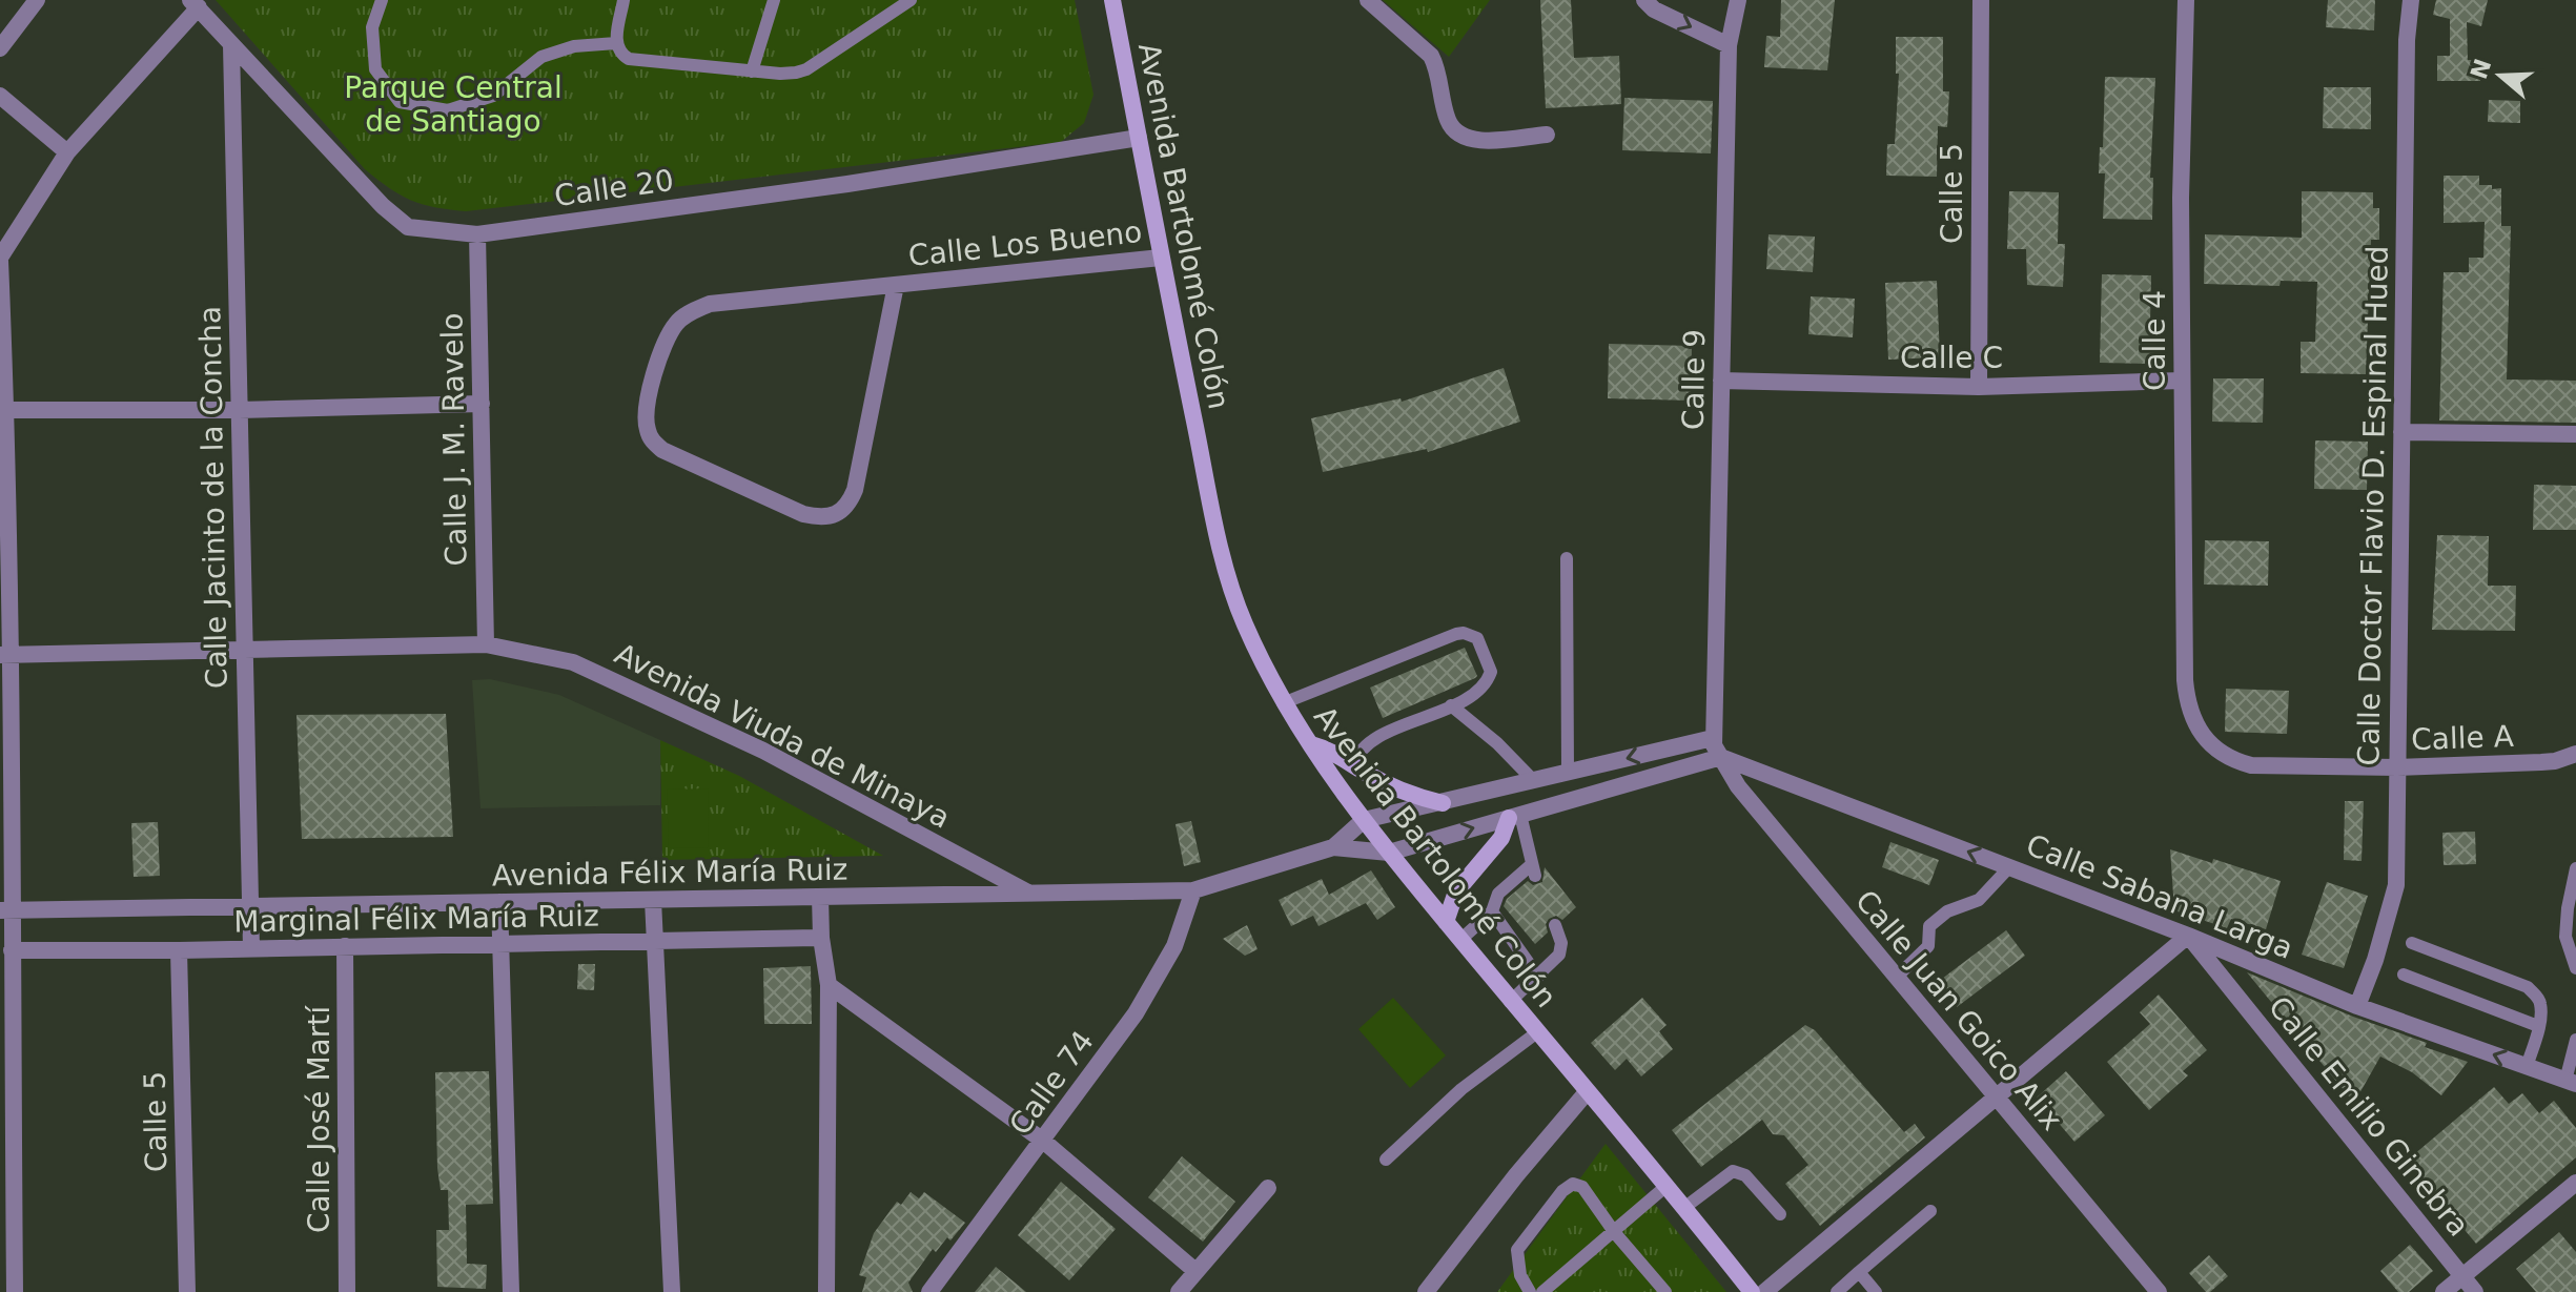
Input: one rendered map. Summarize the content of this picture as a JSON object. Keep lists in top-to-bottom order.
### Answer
{
  "streets": {
    "main road": ["Avenida Bartolomé Colón"],
    "street": [
      "Calle 20",
      "Calle 5",
      "Calle Los Bueno",
      "Calle 4",
      "Calle C",
      "Calle 9",
      "Calle J. M. Ravelo",
      "Calle Jacinto de la Concha",
      "Calle Doctor Flavio D. Espinal Hued",
      "Avenida Viuda de Minaya",
      "Calle A",
      "Avenida Félix María Ruiz",
      "Calle Sabana Larga",
      "Marginal Félix María Ruiz",
      "Calle Juan Goico Alix",
      "Calle 74",
      "Calle Emilio Ginebra",
      "Calle José Martí"
    ]
  },
  "crossings": [
    ["Calle 20", "Avenida Bartolomé Colón"],
    ["Calle 20", "Calle J. M. Ravelo"],
    ["Calle 20", "Calle Jacinto de la Concha"],
    ["Calle 5", "Calle C"],
    ["Calle 5", "Marginal Félix María Ruiz"],
    ["Avenida Bartolomé Colón", "Calle Los Bueno"],
    ["Avenida Bartolomé Colón", "Avenida Félix María Ruiz"],
    ["Calle 4", "Calle C"],
    ["Calle 4", "Calle A"],
    ["Calle C", "Calle 9"],
    ["Calle 9", "Calle Sabana Larga"],
    ["Calle 9", "Calle Juan Goico Alix"],
    ["Calle J. M. Ravelo", "Avenida Viuda de Minaya"],
    ["Calle Jacinto de la Concha", "Avenida Viuda de Minaya"],
    ["Calle Jacinto de la Concha", "Avenida Félix María Ruiz"],
    ["Calle Jacinto de la Concha", "Marginal Félix María Ruiz"],
    ["Calle Doctor Flavio D. Espinal Hued", "Calle A"],
    ["Calle Doctor Flavio D. Espinal Hued", "Calle Sabana Larga"],
    ["Avenida Viuda de Minaya", "Avenida Félix María Ruiz"],
    ["Avenida Félix María Ruiz", "Calle 74"],
    ["Calle Sabana Larga", "Calle Juan Goico Alix"],
    ["Calle Sabana Larga", "Calle Emilio Ginebra"],
    ["Marginal Félix María Ruiz", "Calle José Martí"]
  ],
  "one_way": ["Calle Sabana Larga"],
  "parks": ["Parque Central de Santiago"],
  "north": "left"
}
